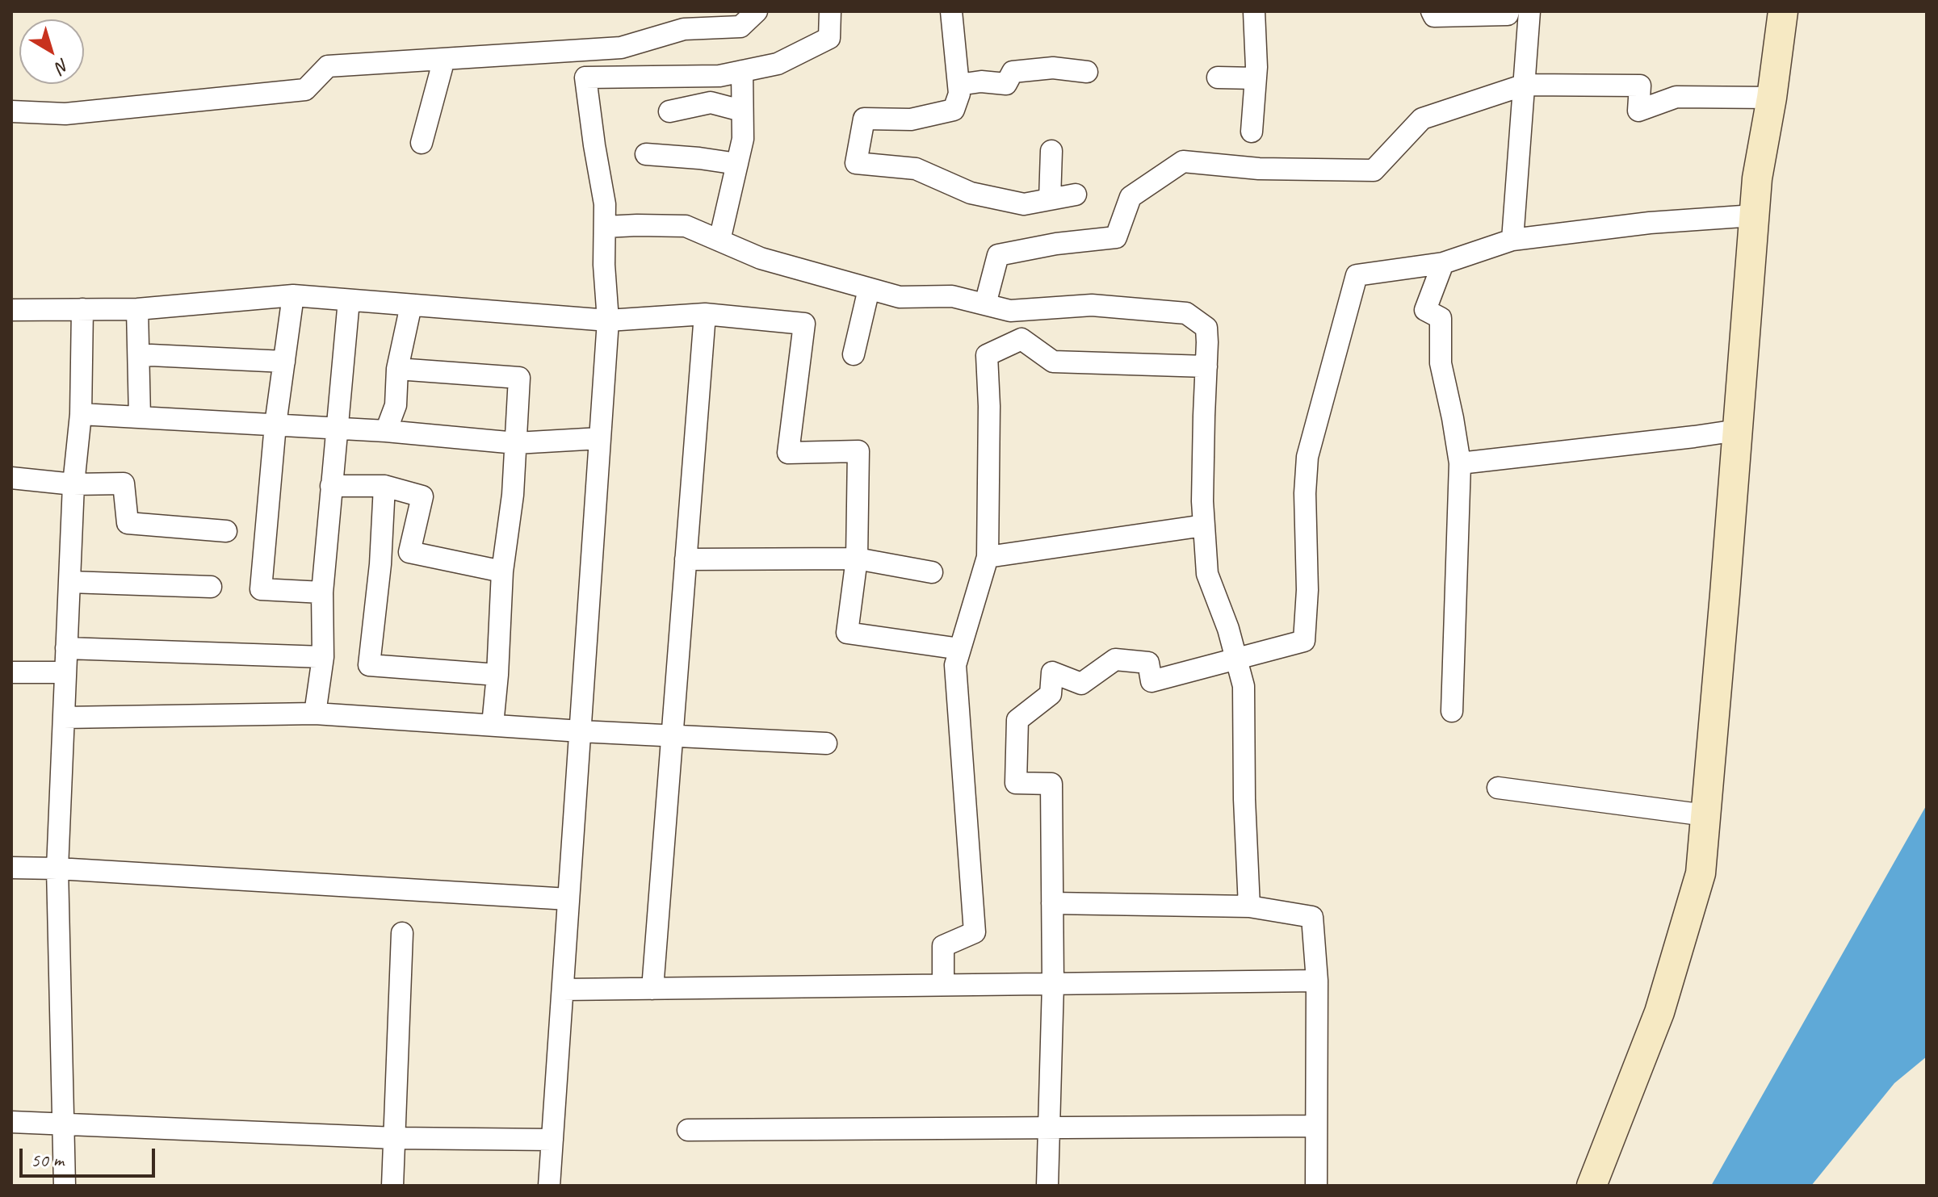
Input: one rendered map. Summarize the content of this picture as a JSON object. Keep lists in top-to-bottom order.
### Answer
{
  "scale_bar": "50 m",
  "north": "bottom right"
}
